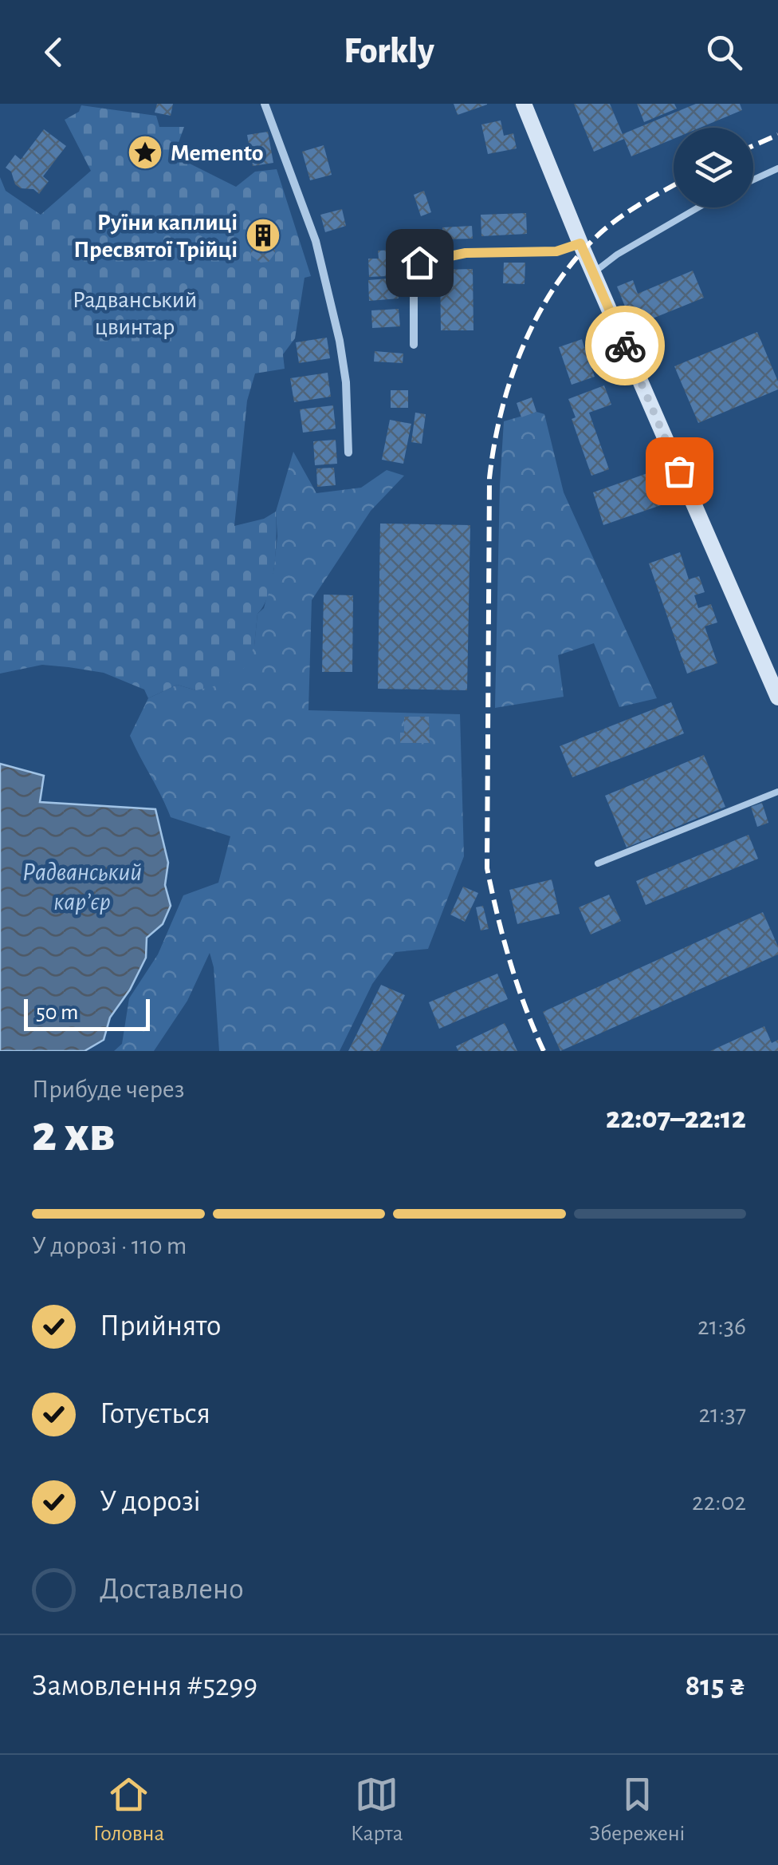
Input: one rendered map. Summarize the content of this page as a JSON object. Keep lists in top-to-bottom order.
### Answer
{
  "water": ["Радванський карʼєр"],
  "parks": ["Радванський цвинтар"],
  "places": {
    "place": ["Memento"],
    "building": ["Руїни каплиці Пресвятої Трійці"]
  },
  "scale_bar": "50 m",
  "page": {
    "header": "Forkly",
    "scale": "50 m",
    "heading": ["2 хв", "Прибуде через", "22:07–22:12"],
    "panel": ["Замовлення #5299", "815 ₴"],
    "bar": "У дорозі · 110 m",
    "list": [
      ["Прийнято", "21:36"],
      ["Готується", "21:37"],
      ["У дорозі", "22:02"],
      "Доставлено"
    ],
    "tabs": ["Головна", "Карта", "Збережені"]
  }
}
